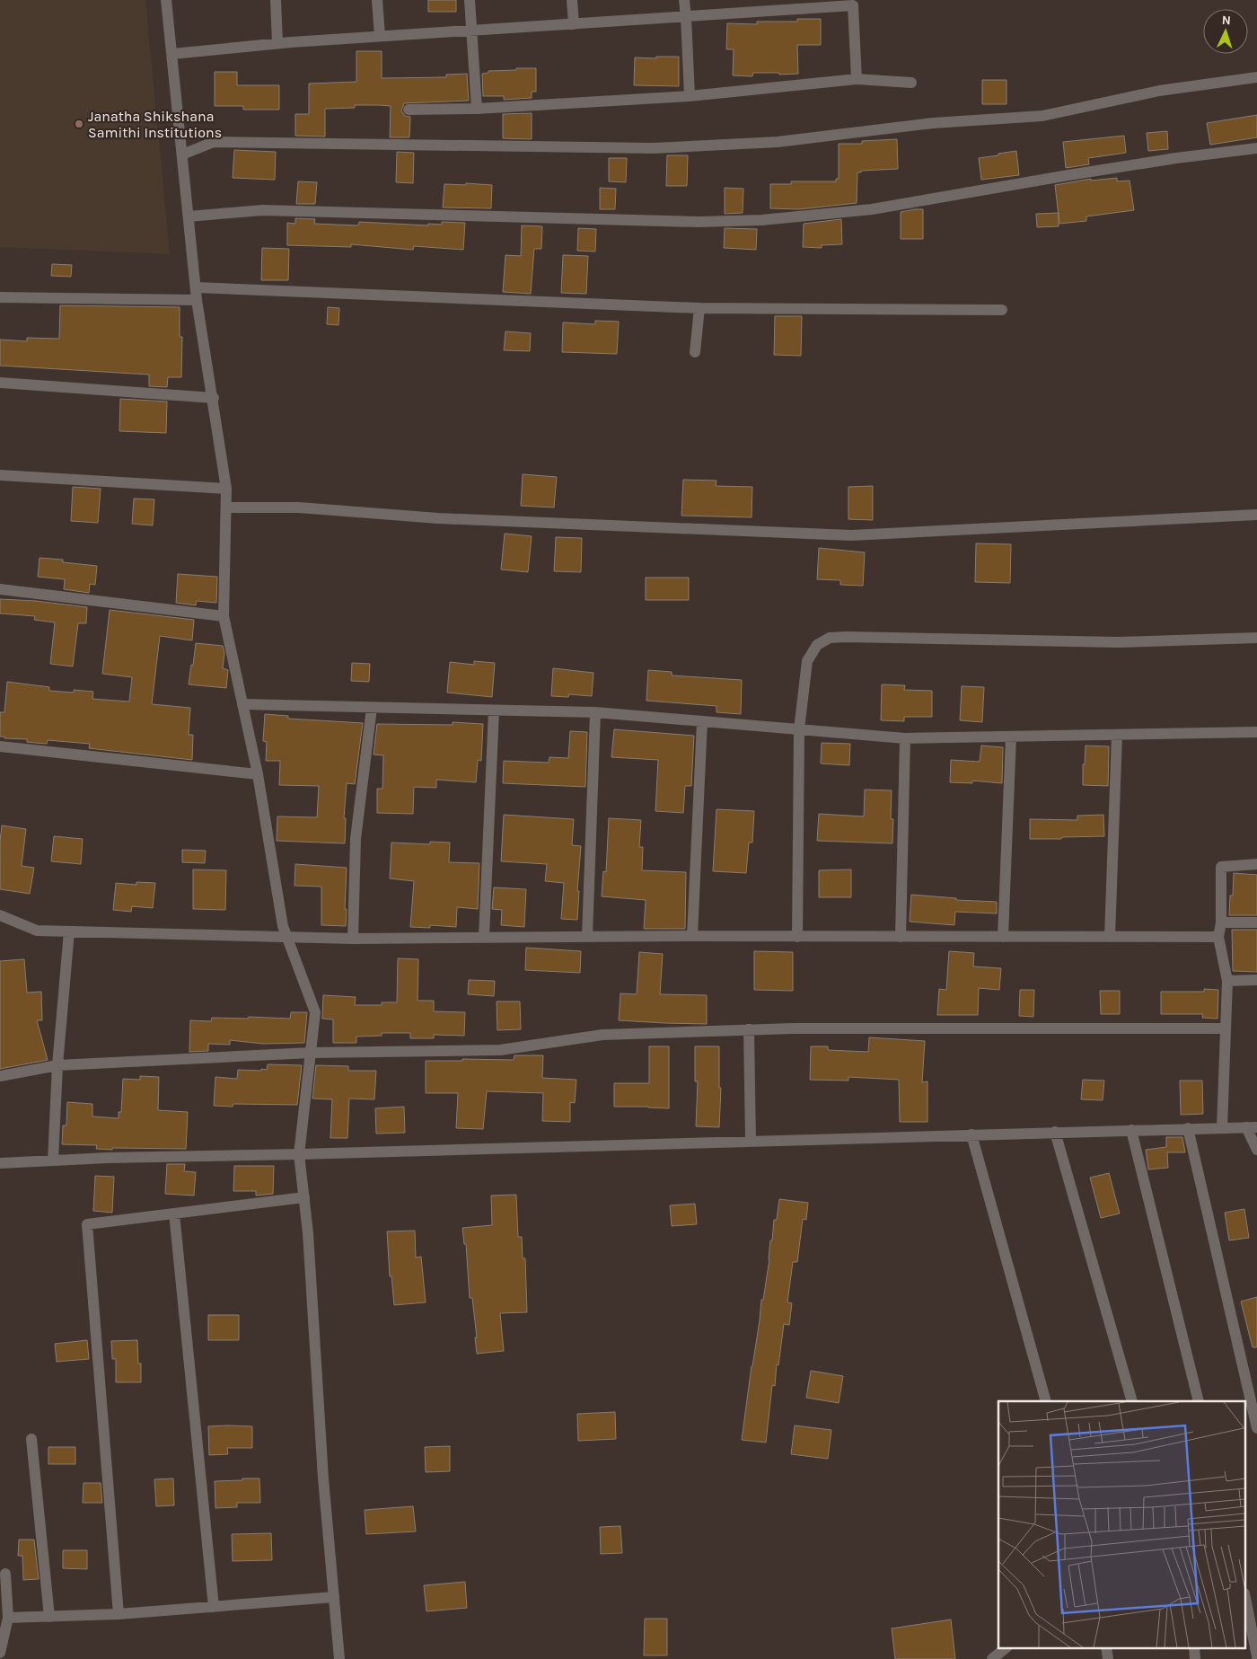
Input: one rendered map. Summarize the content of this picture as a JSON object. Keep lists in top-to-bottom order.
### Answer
{
  "places": ["Janatha Shikshana Samithi Institutions"],
  "north": "top"
}
